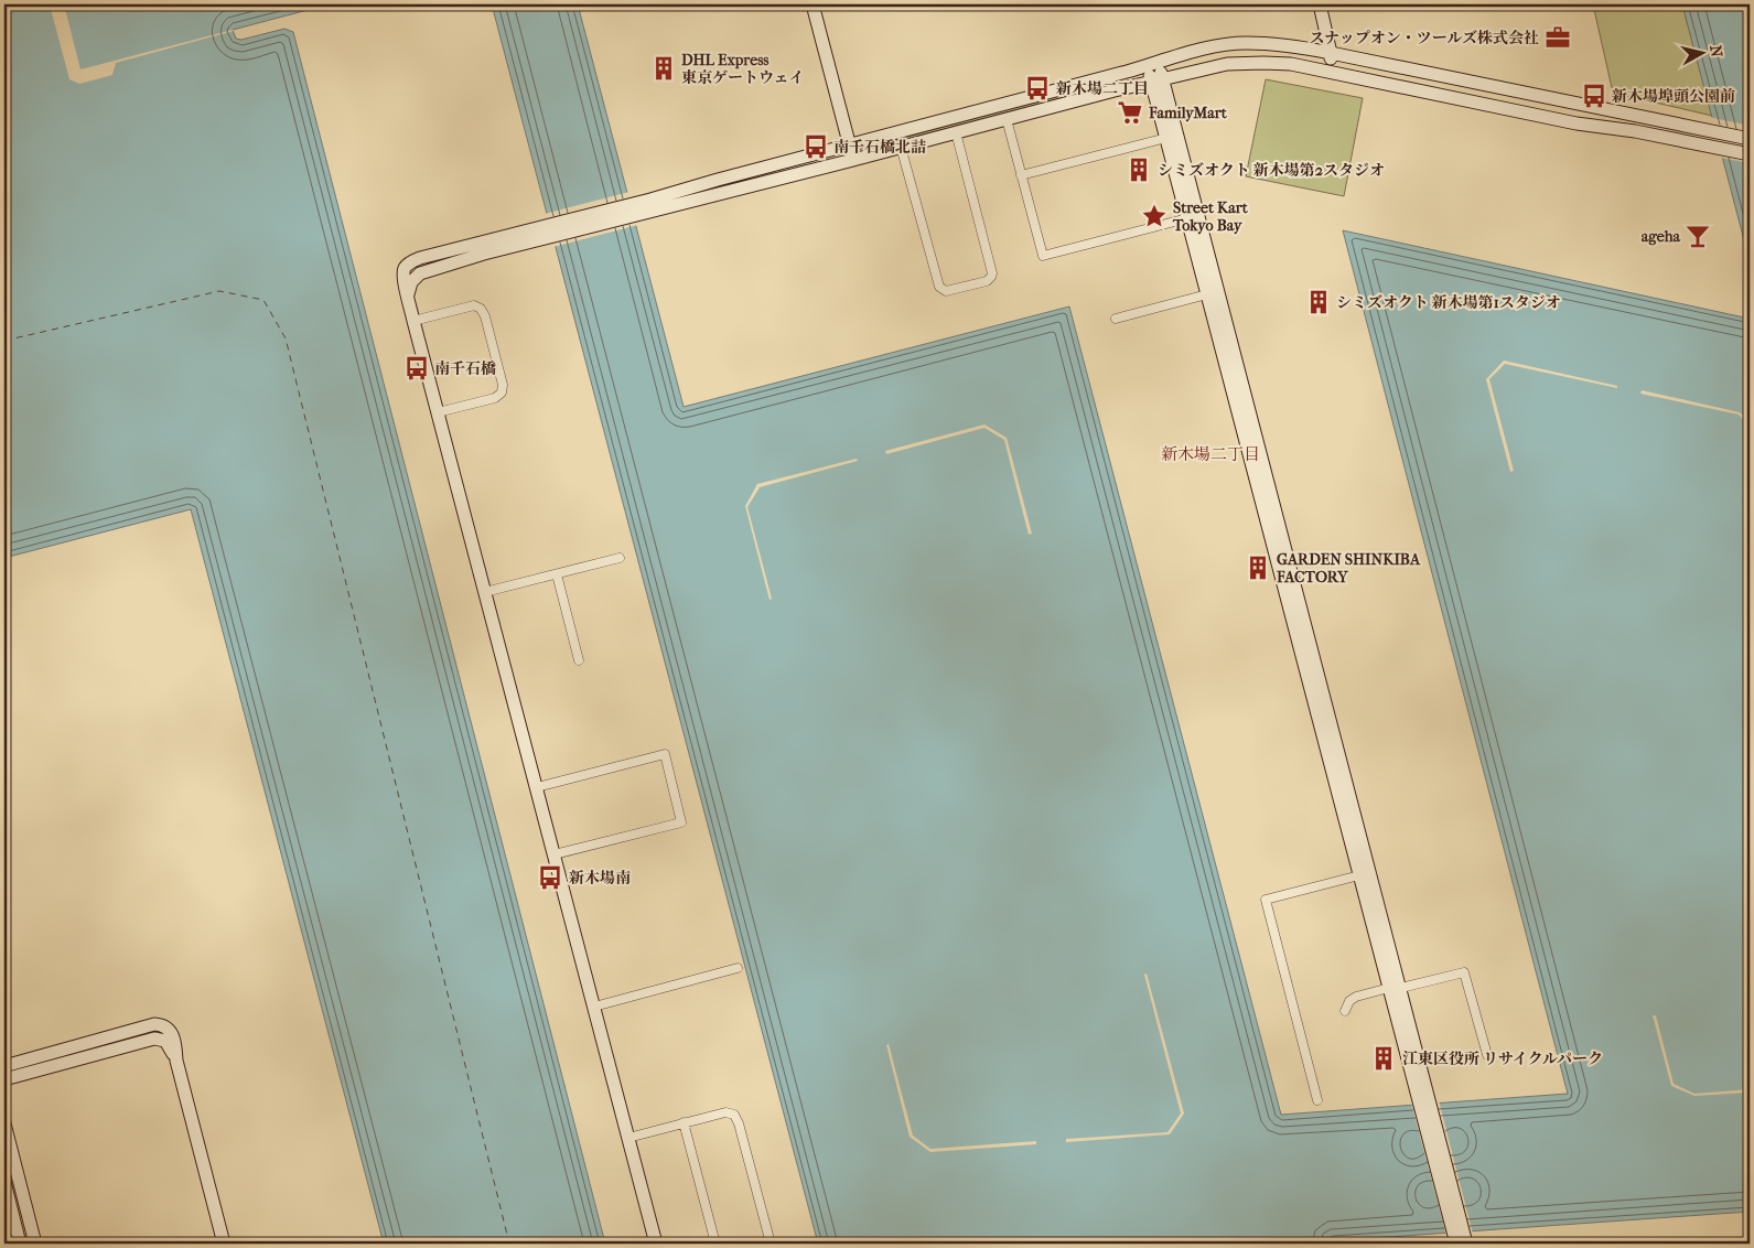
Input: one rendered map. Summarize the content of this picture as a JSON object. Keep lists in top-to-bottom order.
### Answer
{
  "districts": ["新木場二丁目"],
  "places": {
    "office": ["スナップオン・ツールズ株式会社"],
    "building": [
      "DHL Express 東京ゲートウェイ",
      "シミズオクト 新木場第2スタジオ",
      "シミズオクト 新木場第1スタジオ",
      "GARDEN SHINKIBA FACTORY",
      "江東区役所 リサイクルパーク"
    ],
    "bus stop": [
      "新木場二丁目",
      "新木場埠頭公園前",
      "南千石橋北詰",
      "南千石橋",
      "新木場南"
    ],
    "supermarket": ["FamilyMart"],
    "place": ["Street Kart Tokyo Bay"],
    "bar": ["ageha"]
  },
  "north": "right"
}
